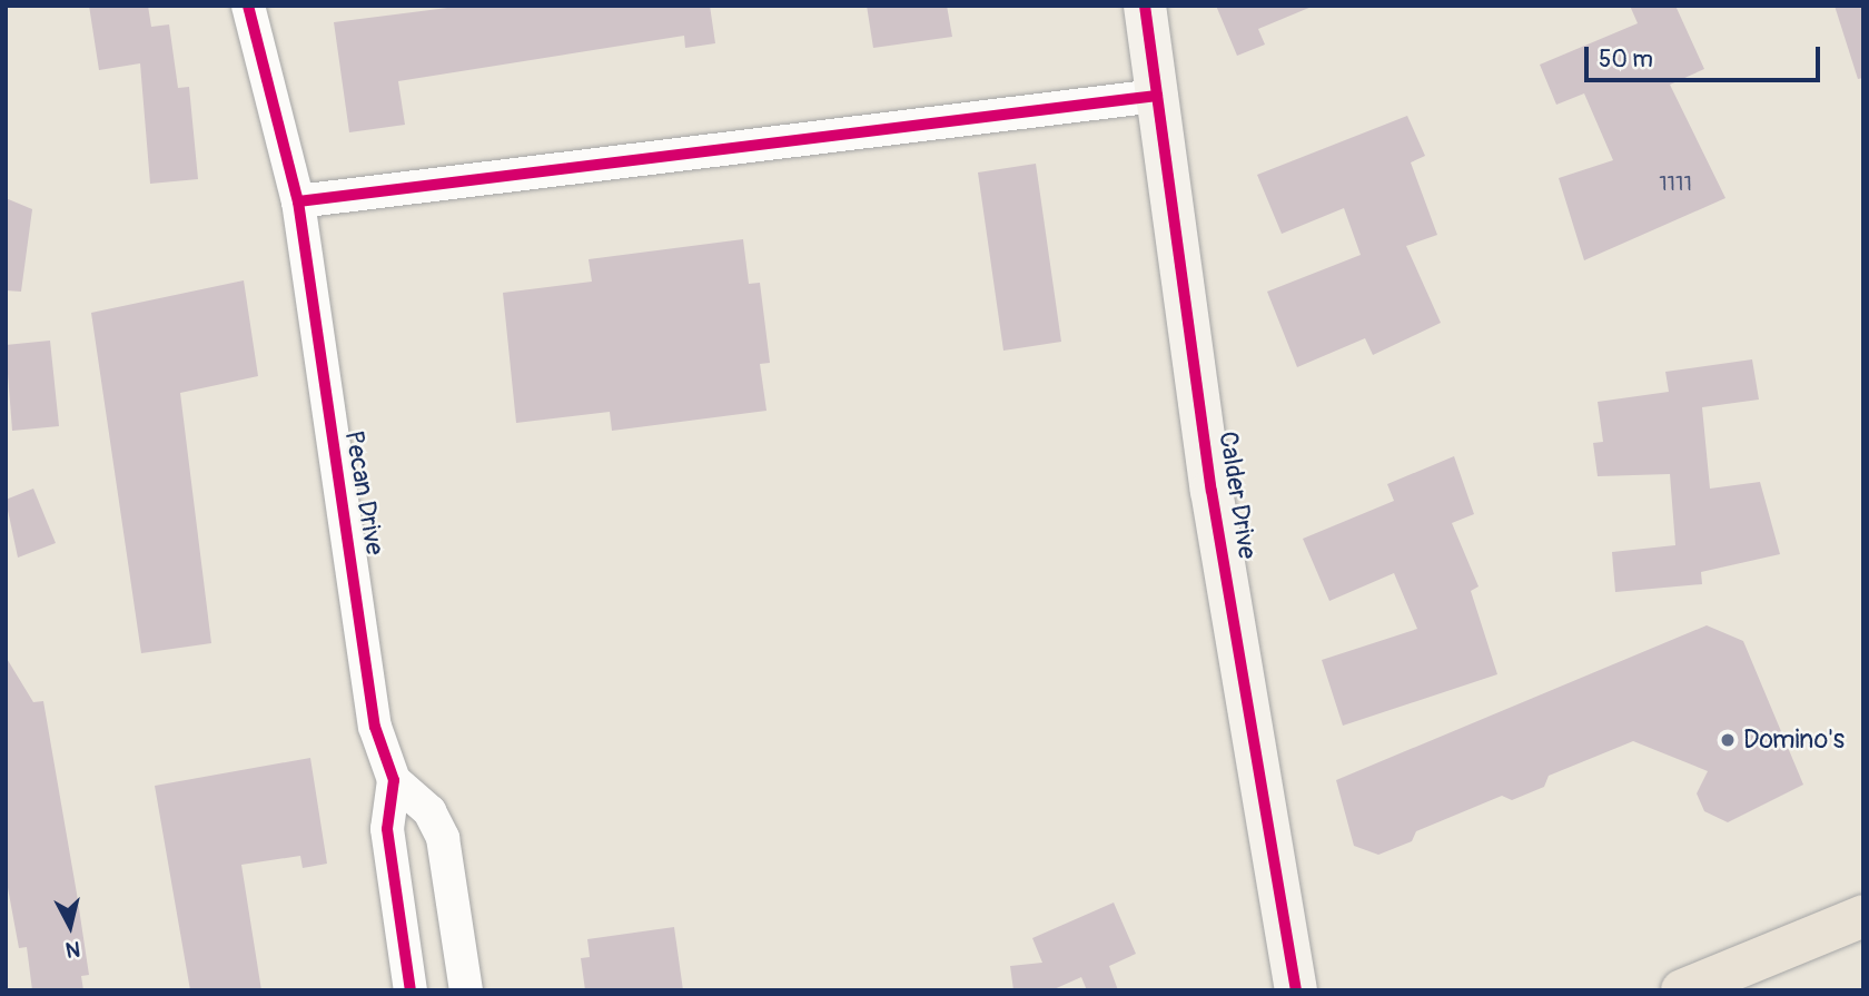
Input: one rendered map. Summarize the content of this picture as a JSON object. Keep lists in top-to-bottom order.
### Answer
{
  "streets": {
    "street": ["Pecan Drive", "Calder Drive"]
  },
  "places": ["Domino's"],
  "house_numbers": ["1111"],
  "scale_bar": "50 m",
  "north": "bottom"
}
